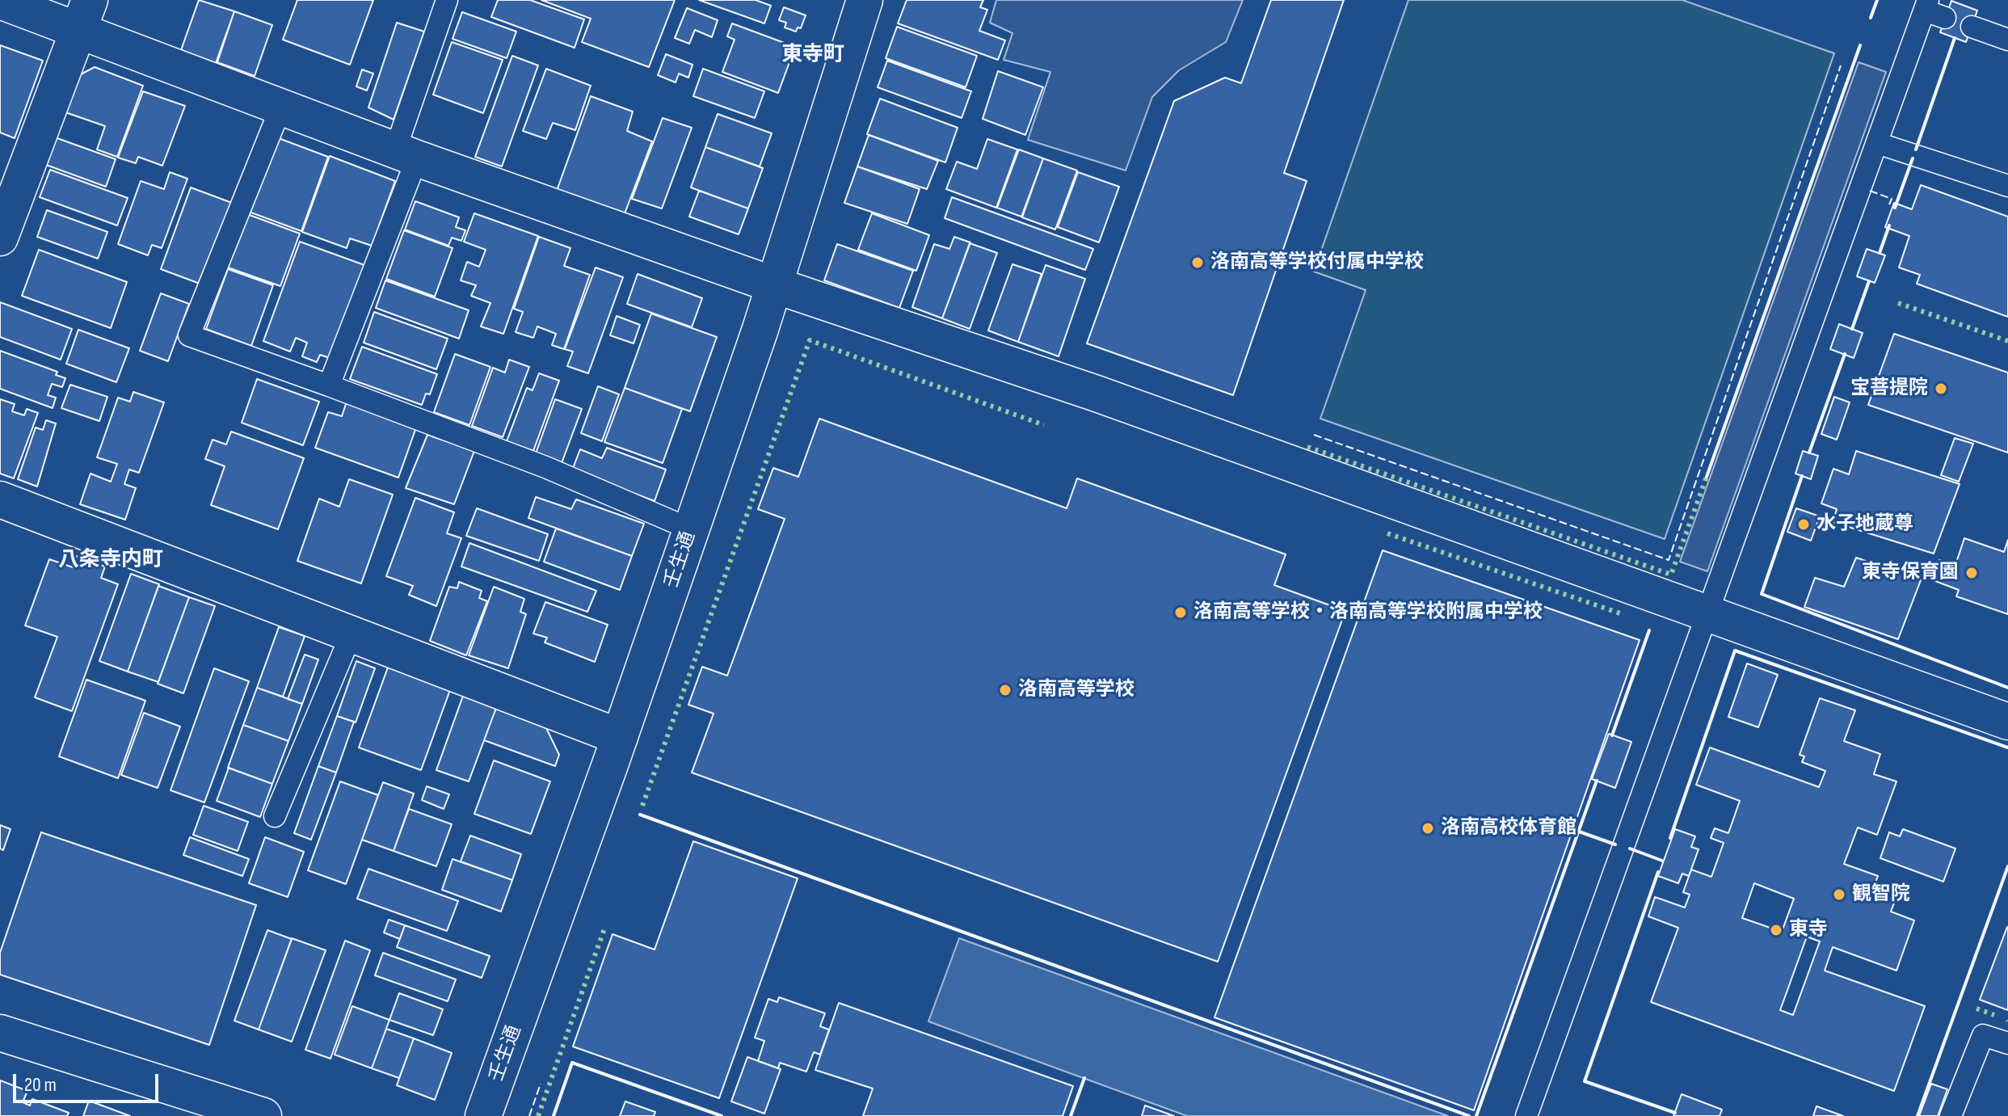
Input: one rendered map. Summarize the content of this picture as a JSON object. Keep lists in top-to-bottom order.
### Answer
{
  "streets": {
    "street": ["壬生通"]
  },
  "districts": ["東寺町", "八条寺内町"],
  "places": [
    "洛南高等学校付属中学校",
    "宝菩提院",
    "水子地蔵尊",
    "東寺保育園",
    "洛南高等学校・洛南高等学校附属中学校",
    "洛南高等学校",
    "洛南高校体育館",
    "観智院",
    "東寺"
  ],
  "scale_bar": "20 m"
}
